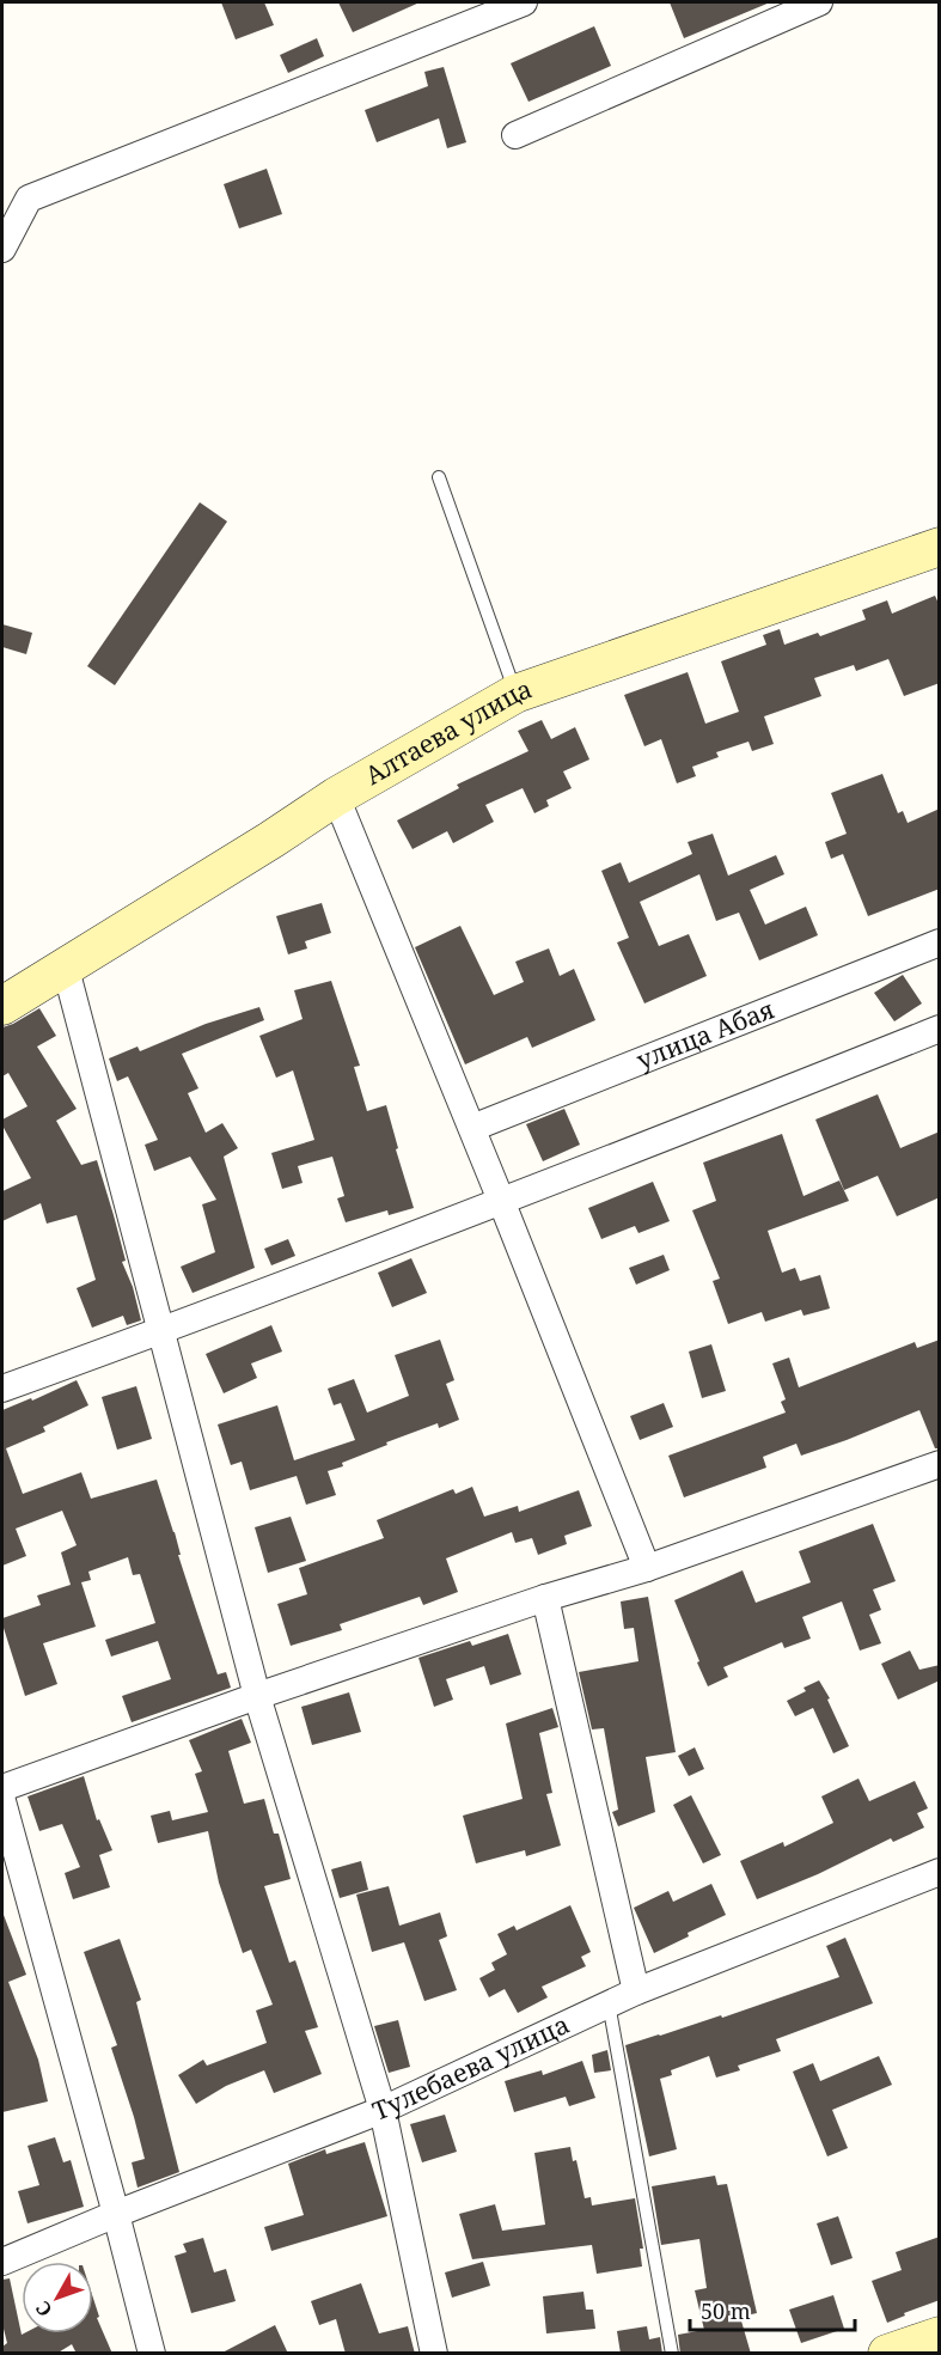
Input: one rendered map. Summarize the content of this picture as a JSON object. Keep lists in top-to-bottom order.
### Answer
{
  "streets": {
    "main road": ["Алтаева улица"],
    "street": ["улица Абая", "Тулебаева улица"]
  },
  "scale_bar": "50 m",
  "north": "bottom left"
}
